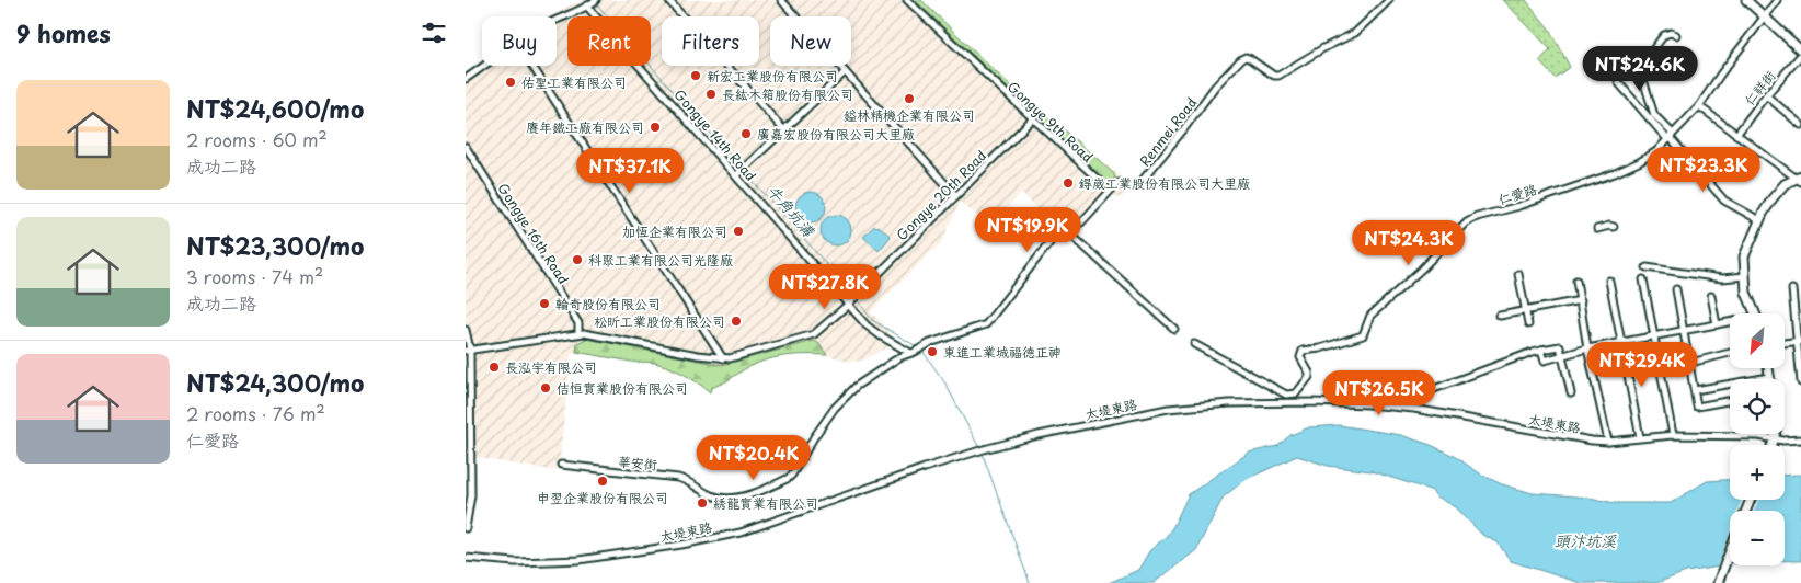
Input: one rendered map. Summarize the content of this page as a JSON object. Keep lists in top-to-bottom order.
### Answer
{
  "streets": {
    "street": [
      "仁祥街",
      "Gongye 9th Road",
      "Renmei Road",
      "Gongye 14th Road",
      "仁愛路",
      "Gongye 20th Road",
      "Gongye 16th Road",
      "太堤東路",
      "華安街"
    ]
  },
  "crossings": [
    ["Gongye 9th Road", "Renmei Road"],
    ["Gongye 9th Road", "Gongye 20th Road"],
    ["Gongye 14th Road", "Gongye 20th Road"],
    ["Gongye 14th Road", "華安街"],
    ["Gongye 20th Road", "Gongye 16th Road"]
  ],
  "water": ["牛角坑溝", "頭汴坑溪"],
  "places": [
    "新宏工業股份有限公司",
    "佑聖工業有限公司",
    "長紘木箱股份有限公司",
    "鎰林精機企業有限公司",
    "賡年鐵工廠有限公司",
    "廣嘉宏股份有限公司大里廠",
    "鍀崴工業股份有限公司大里廠",
    "加恆企業有限公司",
    "科聚工業有限公司光隆廠",
    "輪奇股份有限公司",
    "松昕工業股份有限公司",
    "東進工業城福德正神",
    "長泓宇有限公司",
    "佶恒實業股份有限公司",
    "申翌企業股份有限公司",
    "綉龍實業有限公司"
  ],
  "north": "bottom left",
  "page": {
    "heading": "9 homes",
    "chip": [
      "Buy",
      "Rent",
      "Filters",
      "New"
    ],
    "price": [
      "NT$24.6K",
      "NT$23.3K",
      "NT$37.1K",
      "NT$19.9K",
      "NT$24.3K",
      "NT$27.8K",
      "NT$29.4K",
      "NT$26.5K",
      "NT$20.4K"
    ],
    "list": [
      {
        "name": "NT$24,600/mo",
        "note": "2 rooms · 60 m² · 成功二路"
      },
      {
        "name": "NT$23,300/mo",
        "note": "3 rooms · 74 m² · 成功二路"
      },
      {
        "name": "NT$24,300/mo",
        "note": "2 rooms · 76 m² · 仁愛路"
      }
    ],
    "map_buttons": ["+", "−"]
  }
}
